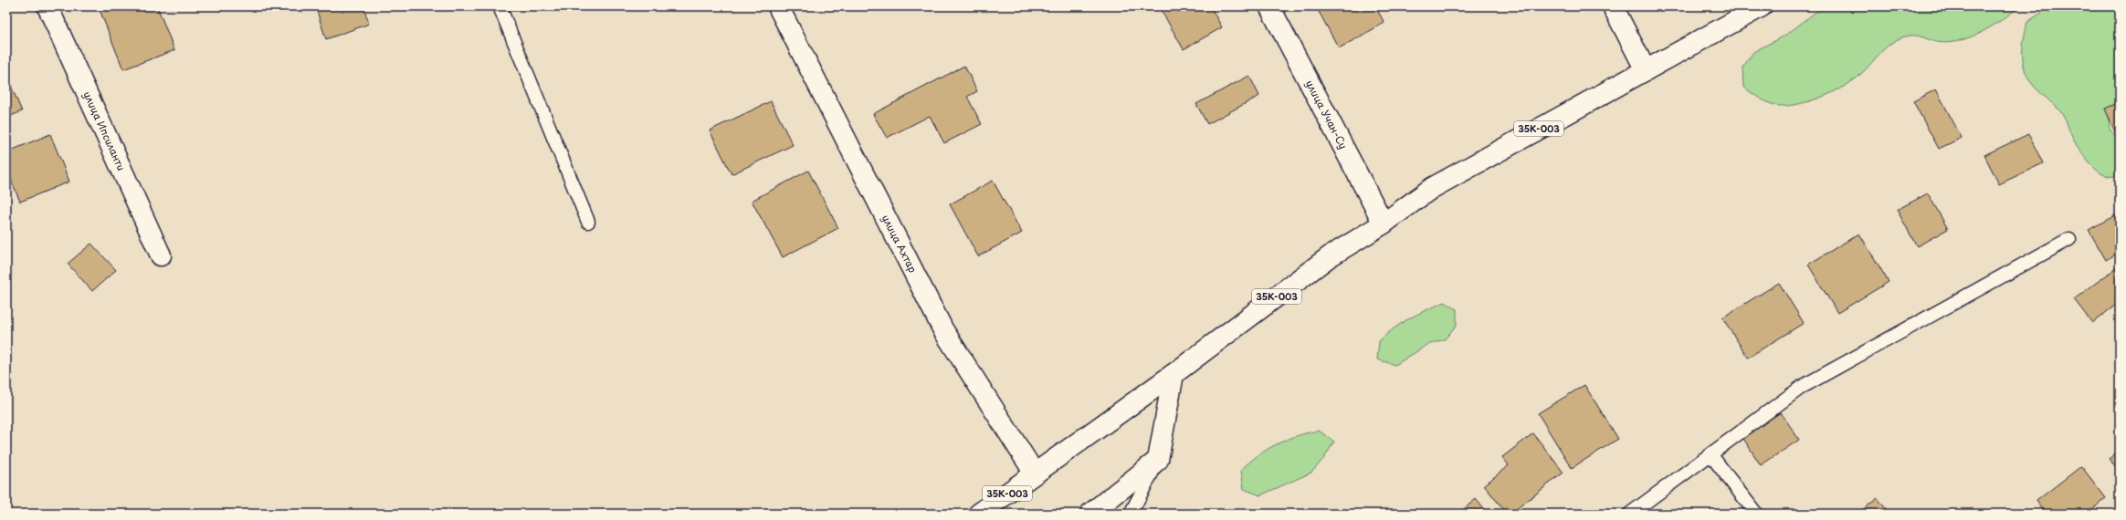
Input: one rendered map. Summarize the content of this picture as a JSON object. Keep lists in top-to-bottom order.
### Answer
{
  "streets": {
    "street": [
      "улица Учан-Су",
      "35К-003",
      "улица Ипсиланти",
      "улица Ахтар"
    ]
  },
  "crossings": [
    ["улица Учан-Су", "35К-003"],
    ["35К-003", "улица Ахтар"]
  ]
}
